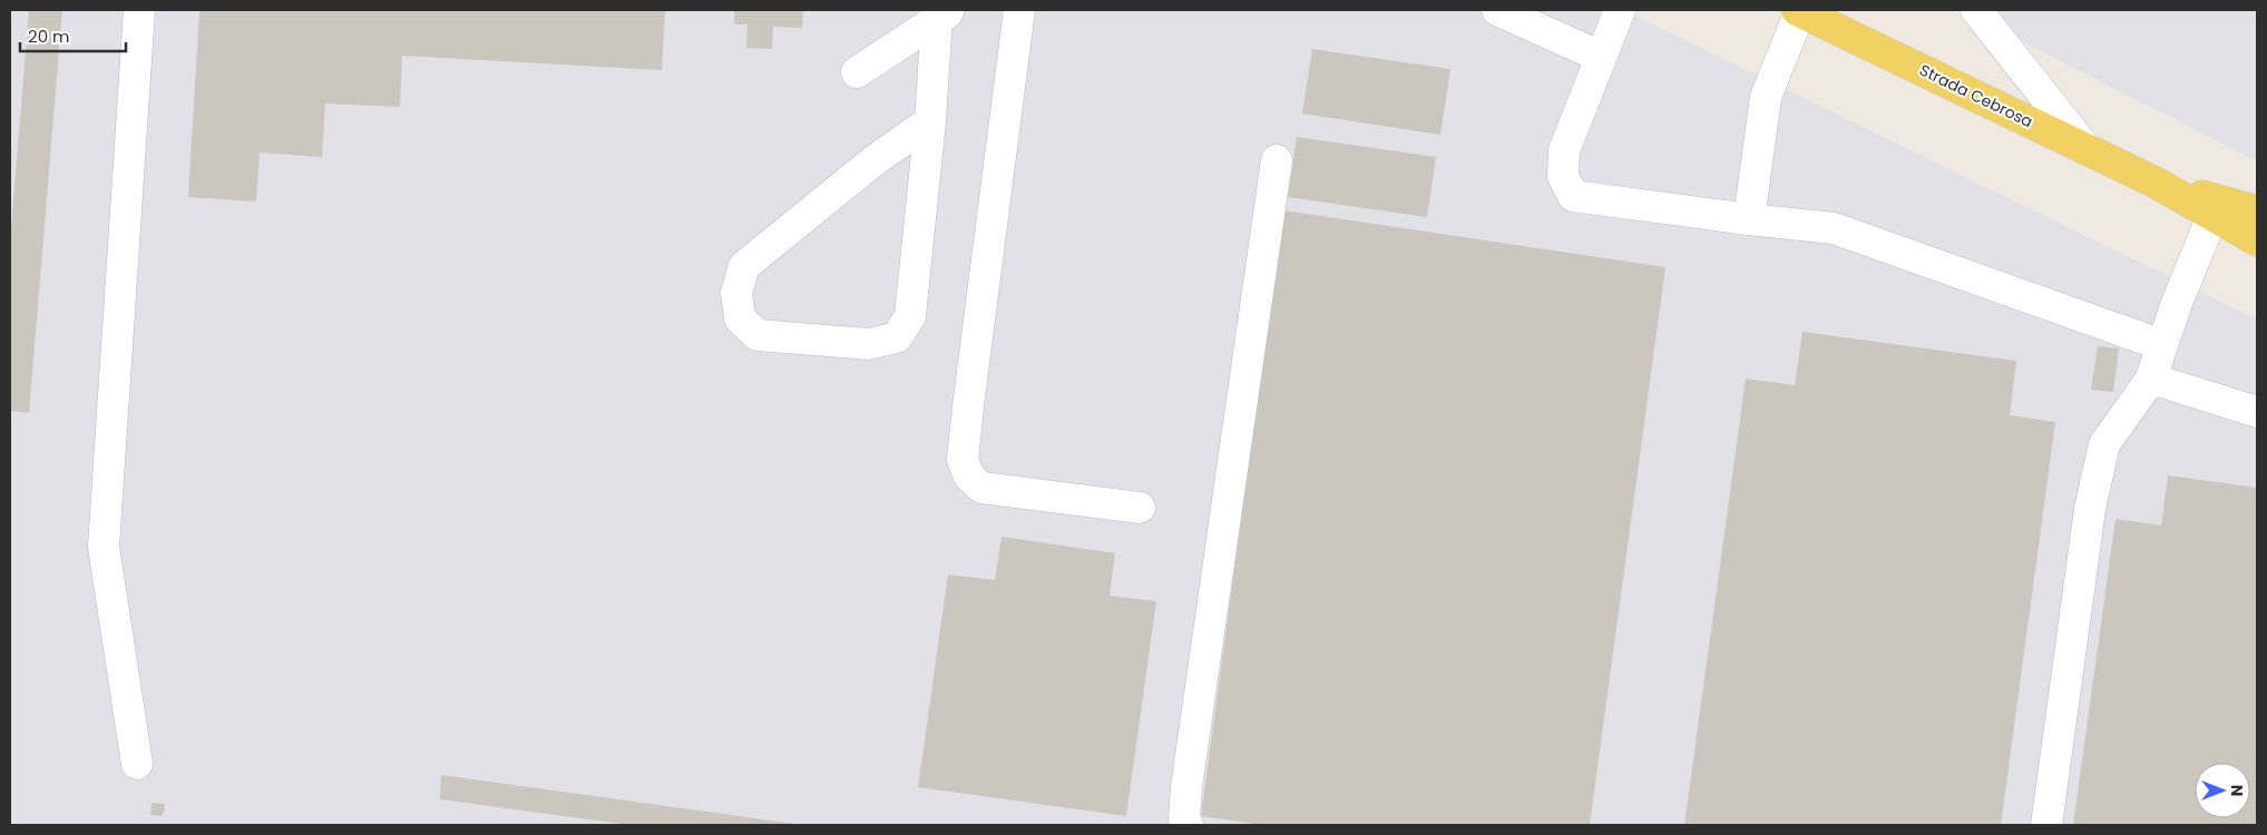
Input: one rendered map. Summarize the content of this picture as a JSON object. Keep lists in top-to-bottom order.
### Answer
{
  "streets": {
    "main road": ["Strada Cebrosa"]
  },
  "scale_bar": "20 m",
  "north": "right"
}
